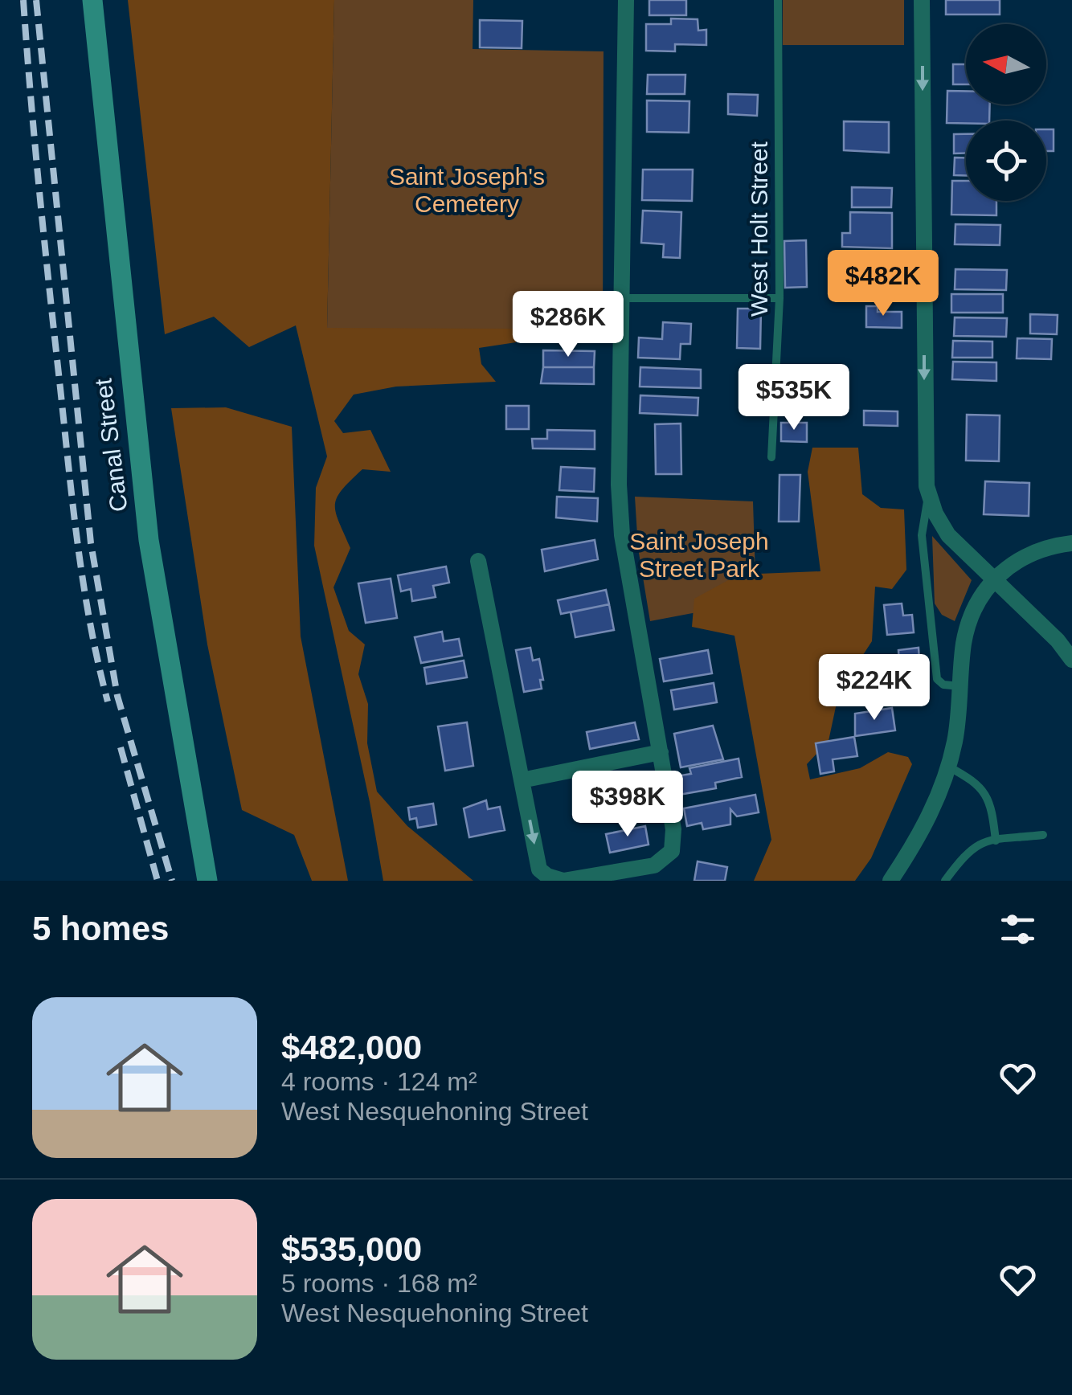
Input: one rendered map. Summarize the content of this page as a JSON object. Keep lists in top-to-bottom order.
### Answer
{
  "streets": {
    "street": ["Canal Street"],
    "lane": ["West Holt Street"]
  },
  "parks": ["Saint Joseph's Cemetery", "Saint Joseph Street Park"],
  "north": "left",
  "page": {
    "price": [
      "$482K",
      "$286K",
      "$535K",
      "$224K",
      "$398K"
    ],
    "heading": "5 homes",
    "list": [
      {
        "name": "$482,000",
        "note": "4 rooms · 124 m² · West Nesquehoning Street"
      },
      {
        "name": "$535,000",
        "note": "5 rooms · 168 m² · West Nesquehoning Street"
      }
    ]
  }
}
